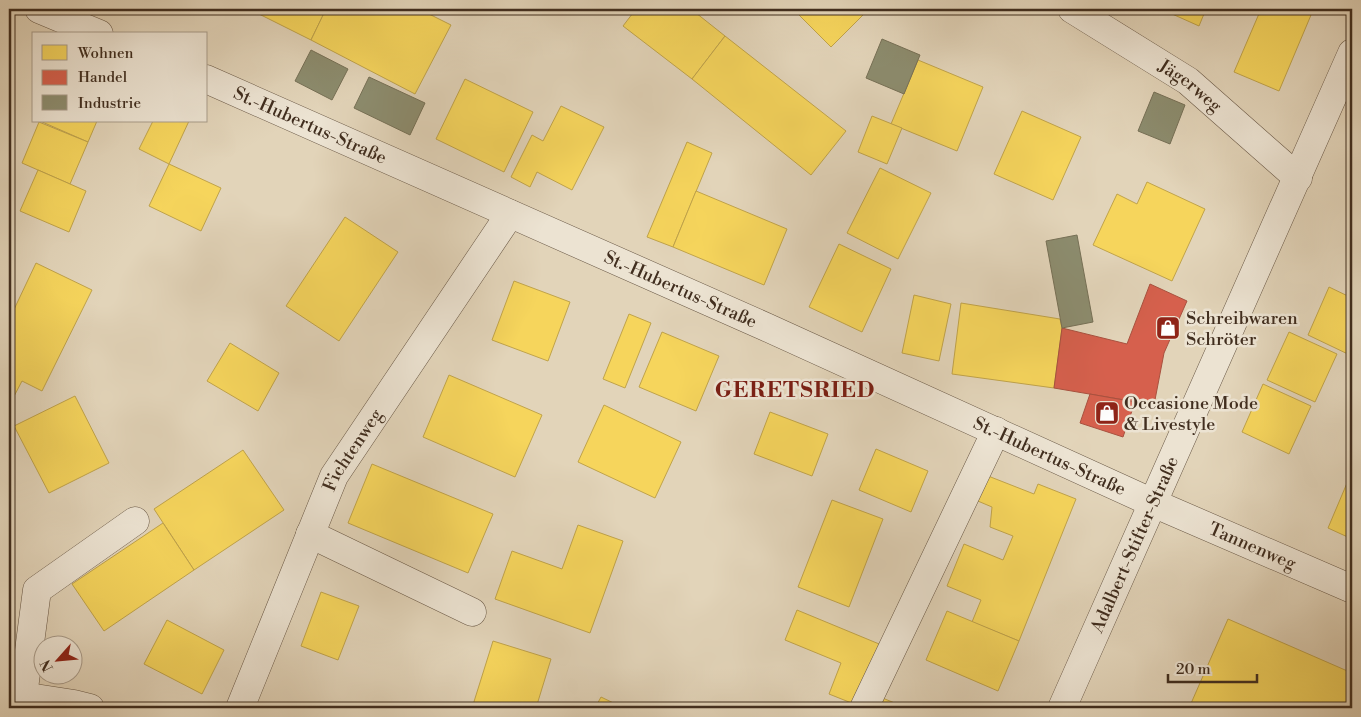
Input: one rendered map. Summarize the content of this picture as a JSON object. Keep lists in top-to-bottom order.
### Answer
{
  "streets": {
    "street": [
      "Jägerweg",
      "St.-Hubertus-Straße",
      "Fichtenweg",
      "Adalbert-Stifter-Straße",
      "Tannenweg"
    ]
  },
  "crossings": [
    ["Jägerweg", "Adalbert-Stifter-Straße"],
    ["St.-Hubertus-Straße", "Fichtenweg"],
    ["St.-Hubertus-Straße", "Adalbert-Stifter-Straße"],
    ["St.-Hubertus-Straße", "Tannenweg"],
    ["Adalbert-Stifter-Straße", "Tannenweg"]
  ],
  "districts": ["GERETSRIED"],
  "places": {
    "shop": ["Schreibwaren Schröter", "Occasione Mode & Livestyle"]
  },
  "legend": ["Wohnen", "Handel", "Industrie"],
  "scale_bar": "20 m",
  "north": "bottom left"
}
